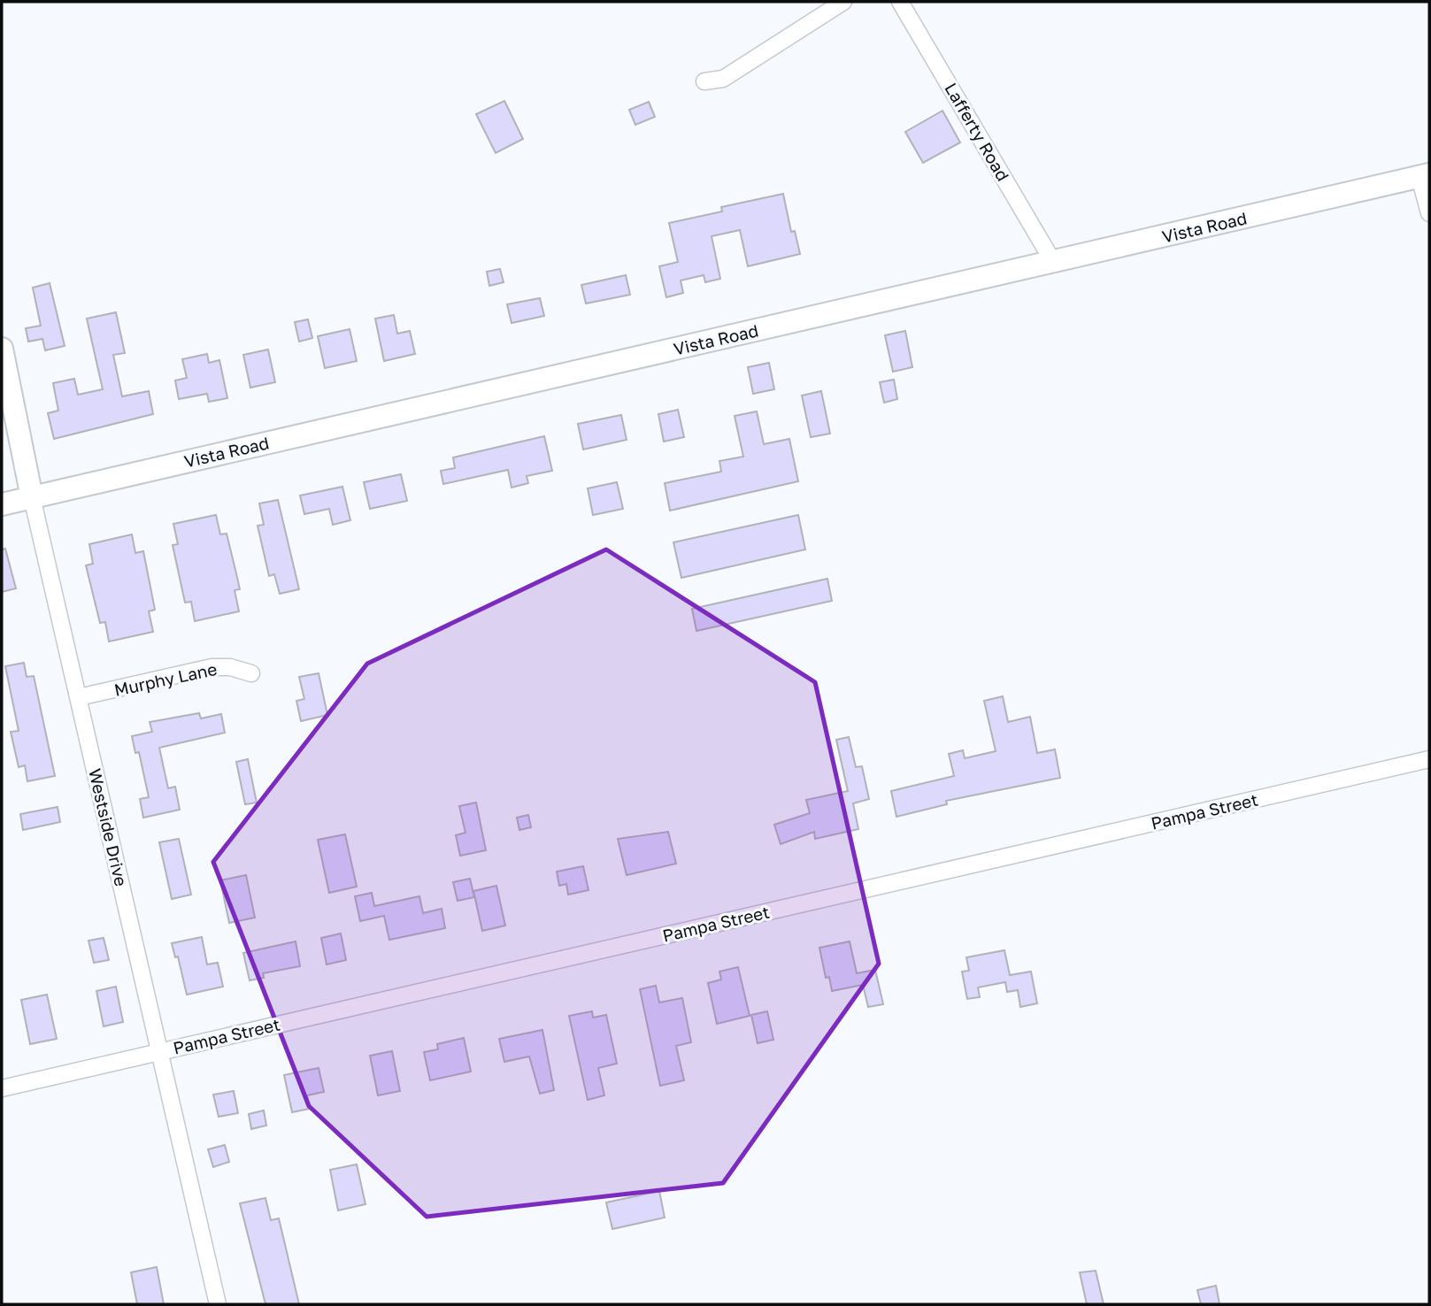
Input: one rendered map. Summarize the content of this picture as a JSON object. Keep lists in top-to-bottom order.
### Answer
{
  "streets": {
    "street": [
      "Lafferty Road",
      "Vista Road",
      "Murphy Lane",
      "Pampa Street",
      "Westside Drive"
    ]
  },
  "crossings": [
    ["Lafferty Road", "Vista Road"],
    ["Vista Road", "Westside Drive"],
    ["Murphy Lane", "Westside Drive"],
    ["Pampa Street", "Westside Drive"]
  ]
}
